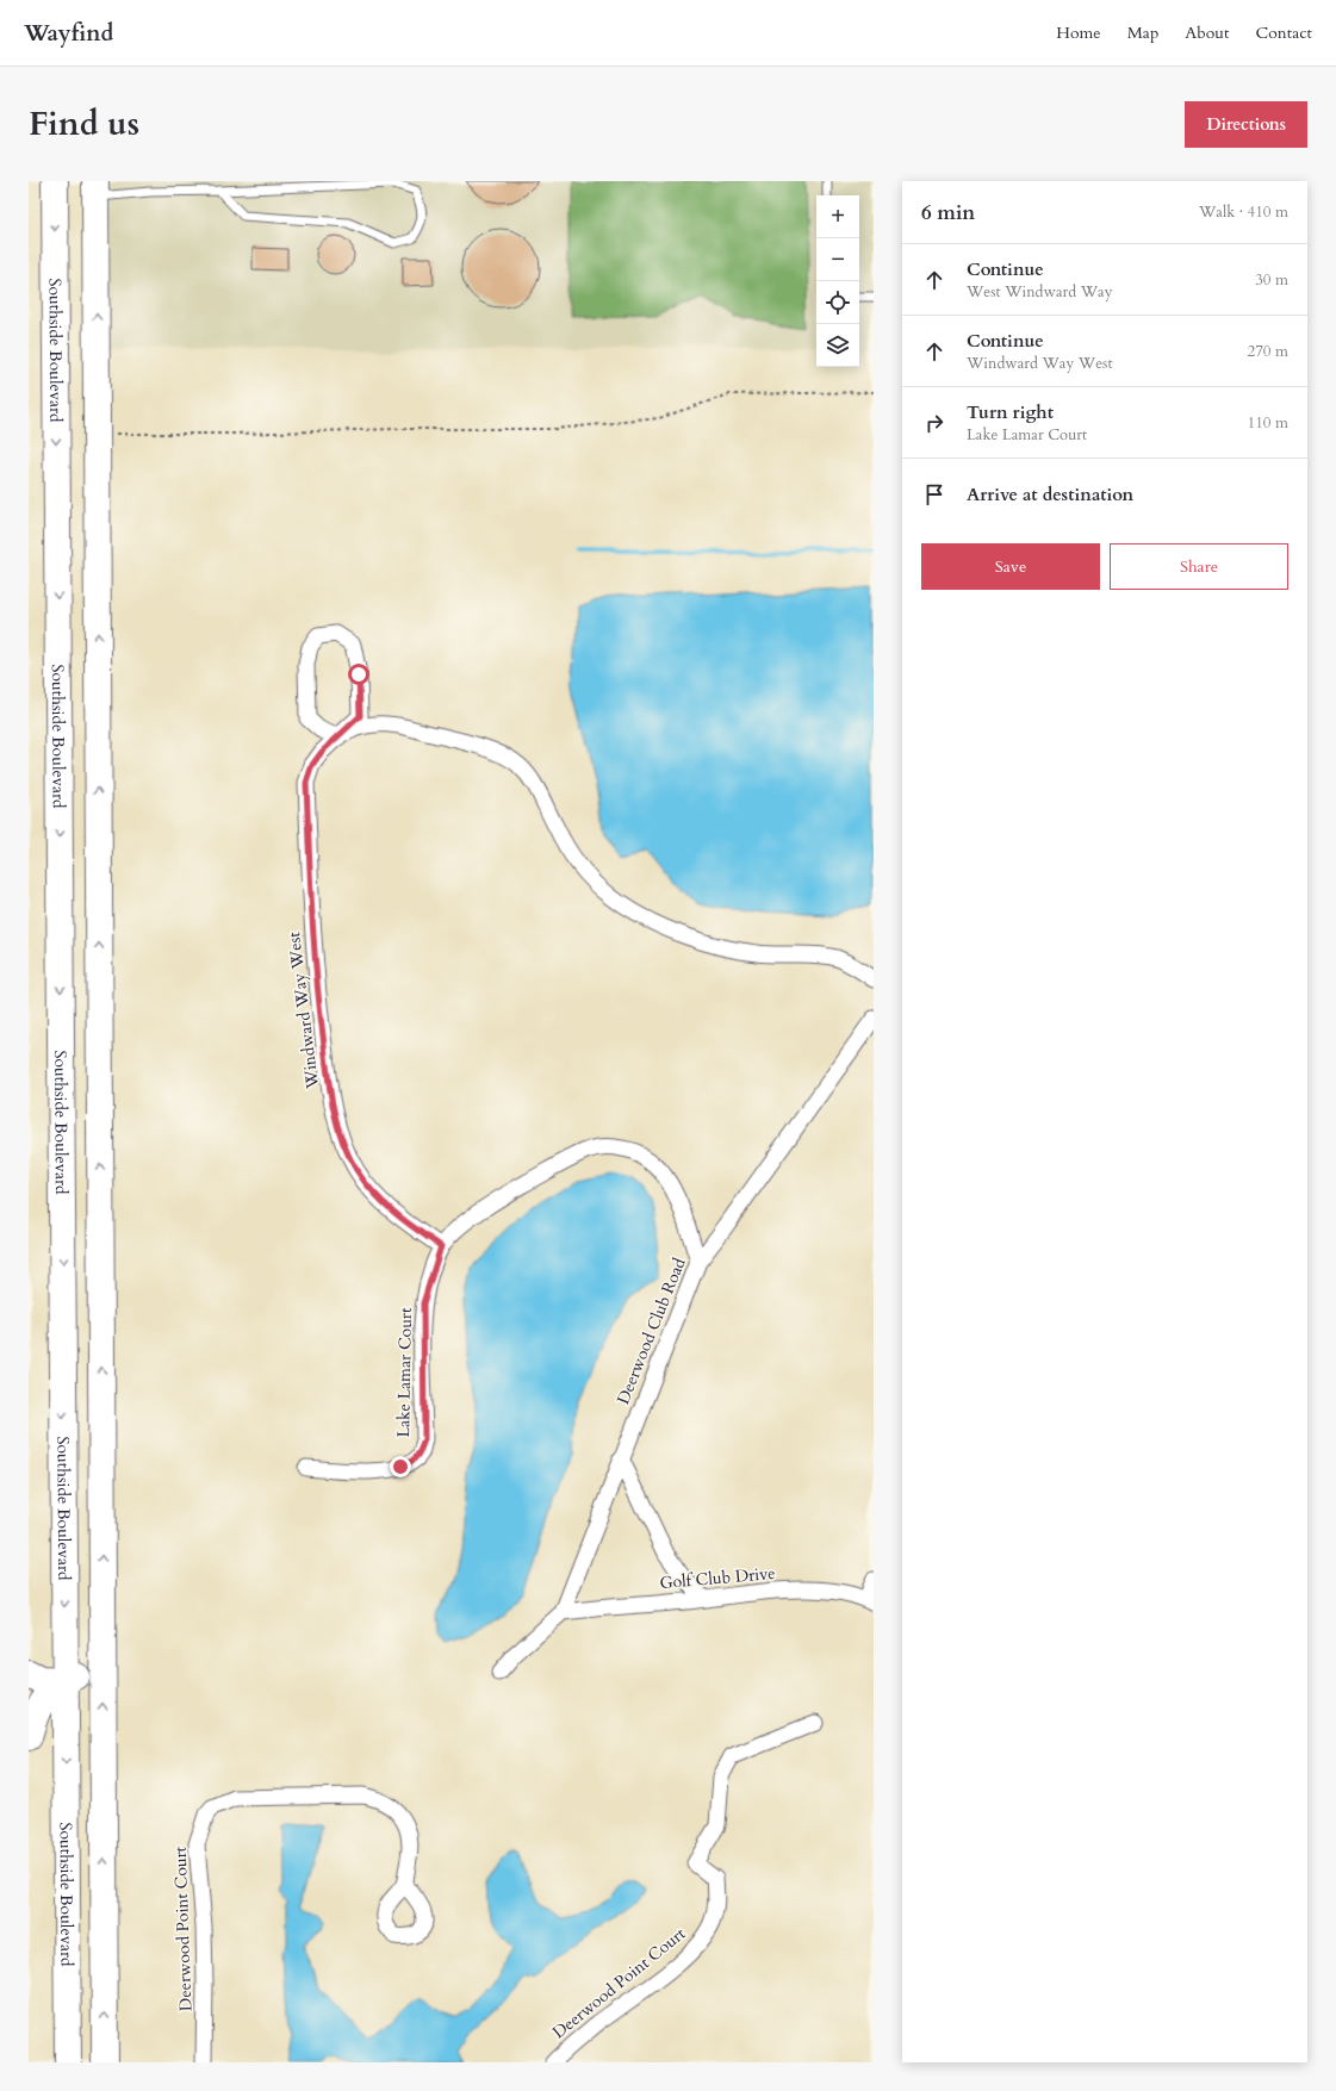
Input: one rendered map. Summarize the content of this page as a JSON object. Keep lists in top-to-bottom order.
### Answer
{
  "streets": {
    "highway": ["Southside Boulevard"],
    "street": [
      "Windward Way West",
      "Deerwood Club Road",
      "Lake Lamar Court",
      "Golf Club Drive",
      "Deerwood Point Court"
    ]
  },
  "crossings": [
    ["Windward Way West", "Lake Lamar Court"],
    ["Deerwood Club Road", "Lake Lamar Court"],
    ["Deerwood Club Road", "Golf Club Drive"]
  ],
  "page": {
    "header": "Wayfind",
    "nav": [
      "Home",
      "Map",
      "About",
      "Contact"
    ],
    "title": "Find us",
    "buttons": [
      "Directions",
      ["Save", "Share"]
    ],
    "heading": ["6 min", "Walk · 410 m"],
    "map_buttons": ["+", "−"],
    "list": [
      ["Continue", "West Windward Way", "30 m"],
      ["Continue", "Windward Way West", "270 m"],
      ["Turn right", "Lake Lamar Court", "110 m"],
      "Arrive at destination"
    ]
  }
}
